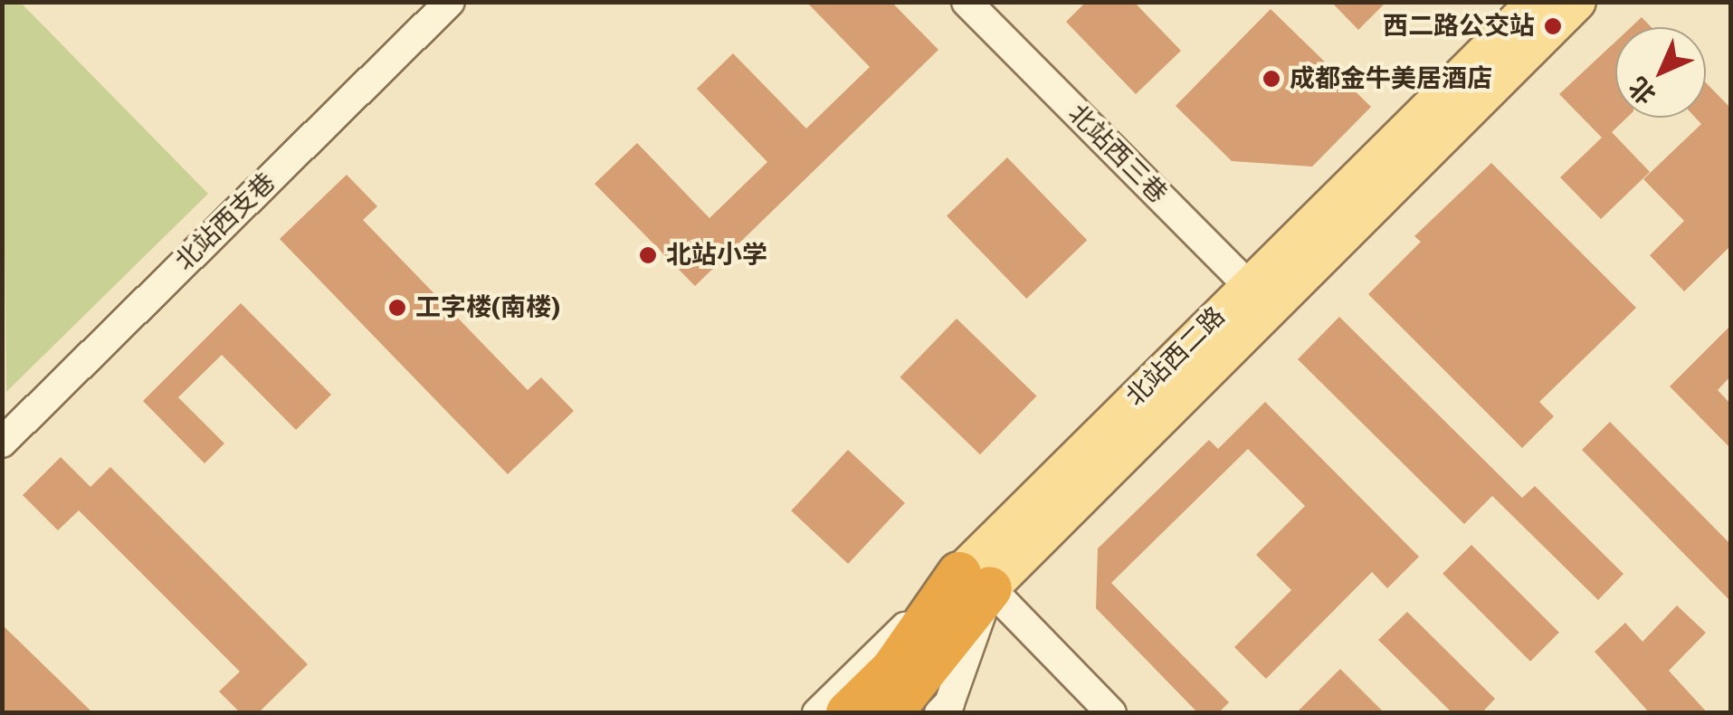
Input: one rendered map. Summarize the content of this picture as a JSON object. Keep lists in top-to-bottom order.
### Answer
{
  "streets": {
    "main road": ["北站西二路"],
    "street": ["北站西三巷", "北站西支巷"]
  },
  "crossings": [
    ["北站西三巷", "北站西二路"]
  ],
  "places": [
    "西二路公交站",
    "成都金牛美居酒店",
    "北站小学",
    "工字楼(南楼)"
  ],
  "north": "bottom left"
}
